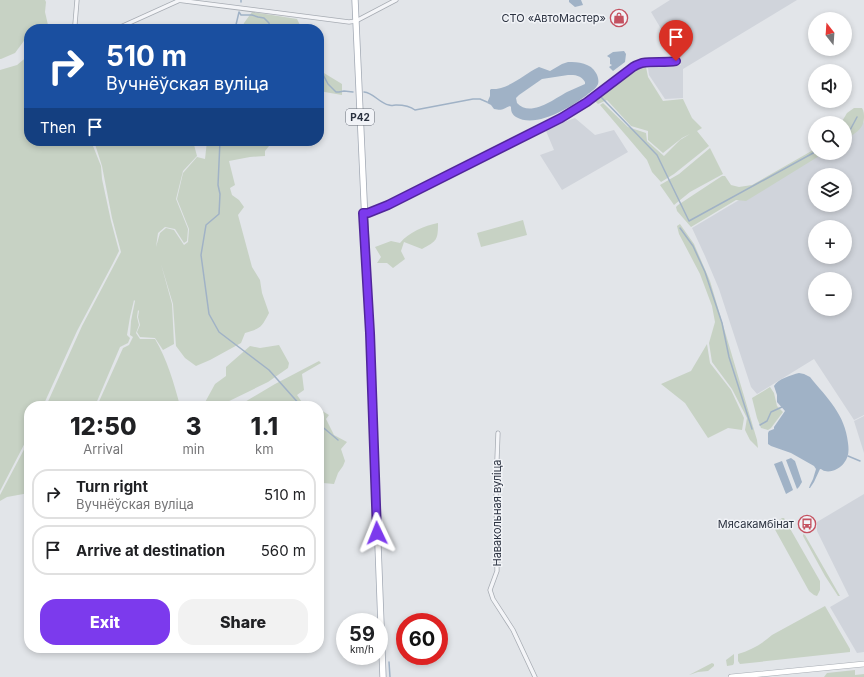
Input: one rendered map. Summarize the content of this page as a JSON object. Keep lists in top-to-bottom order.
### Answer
{
  "streets": {
    "main road": ["Р42"],
    "street": ["Навакольная вуліца"]
  },
  "places": {
    "shop": ["СТО «АвтоМастер»"],
    "bus stop": ["Мясакамбінат"]
  },
  "north": "top",
  "page": {
    "map_buttons": ["+", "−"],
    "turn": ["510 m", "Вучнёўская вуліца"],
    "then": "Then",
    "eta": [
      "12:50",
      "Arrival",
      "3",
      "min",
      "1.1",
      "km"
    ],
    "list": [
      {
        "name": "Turn right",
        "note": "Вучнёўская вуліца",
        "value": "510 m"
      },
      {
        "name": "Arrive at destination",
        "value": "560 m"
      }
    ],
    "buttons": ["Exit", "Share"],
    "speed": "59 km/h",
    "limit": "60"
  }
}
